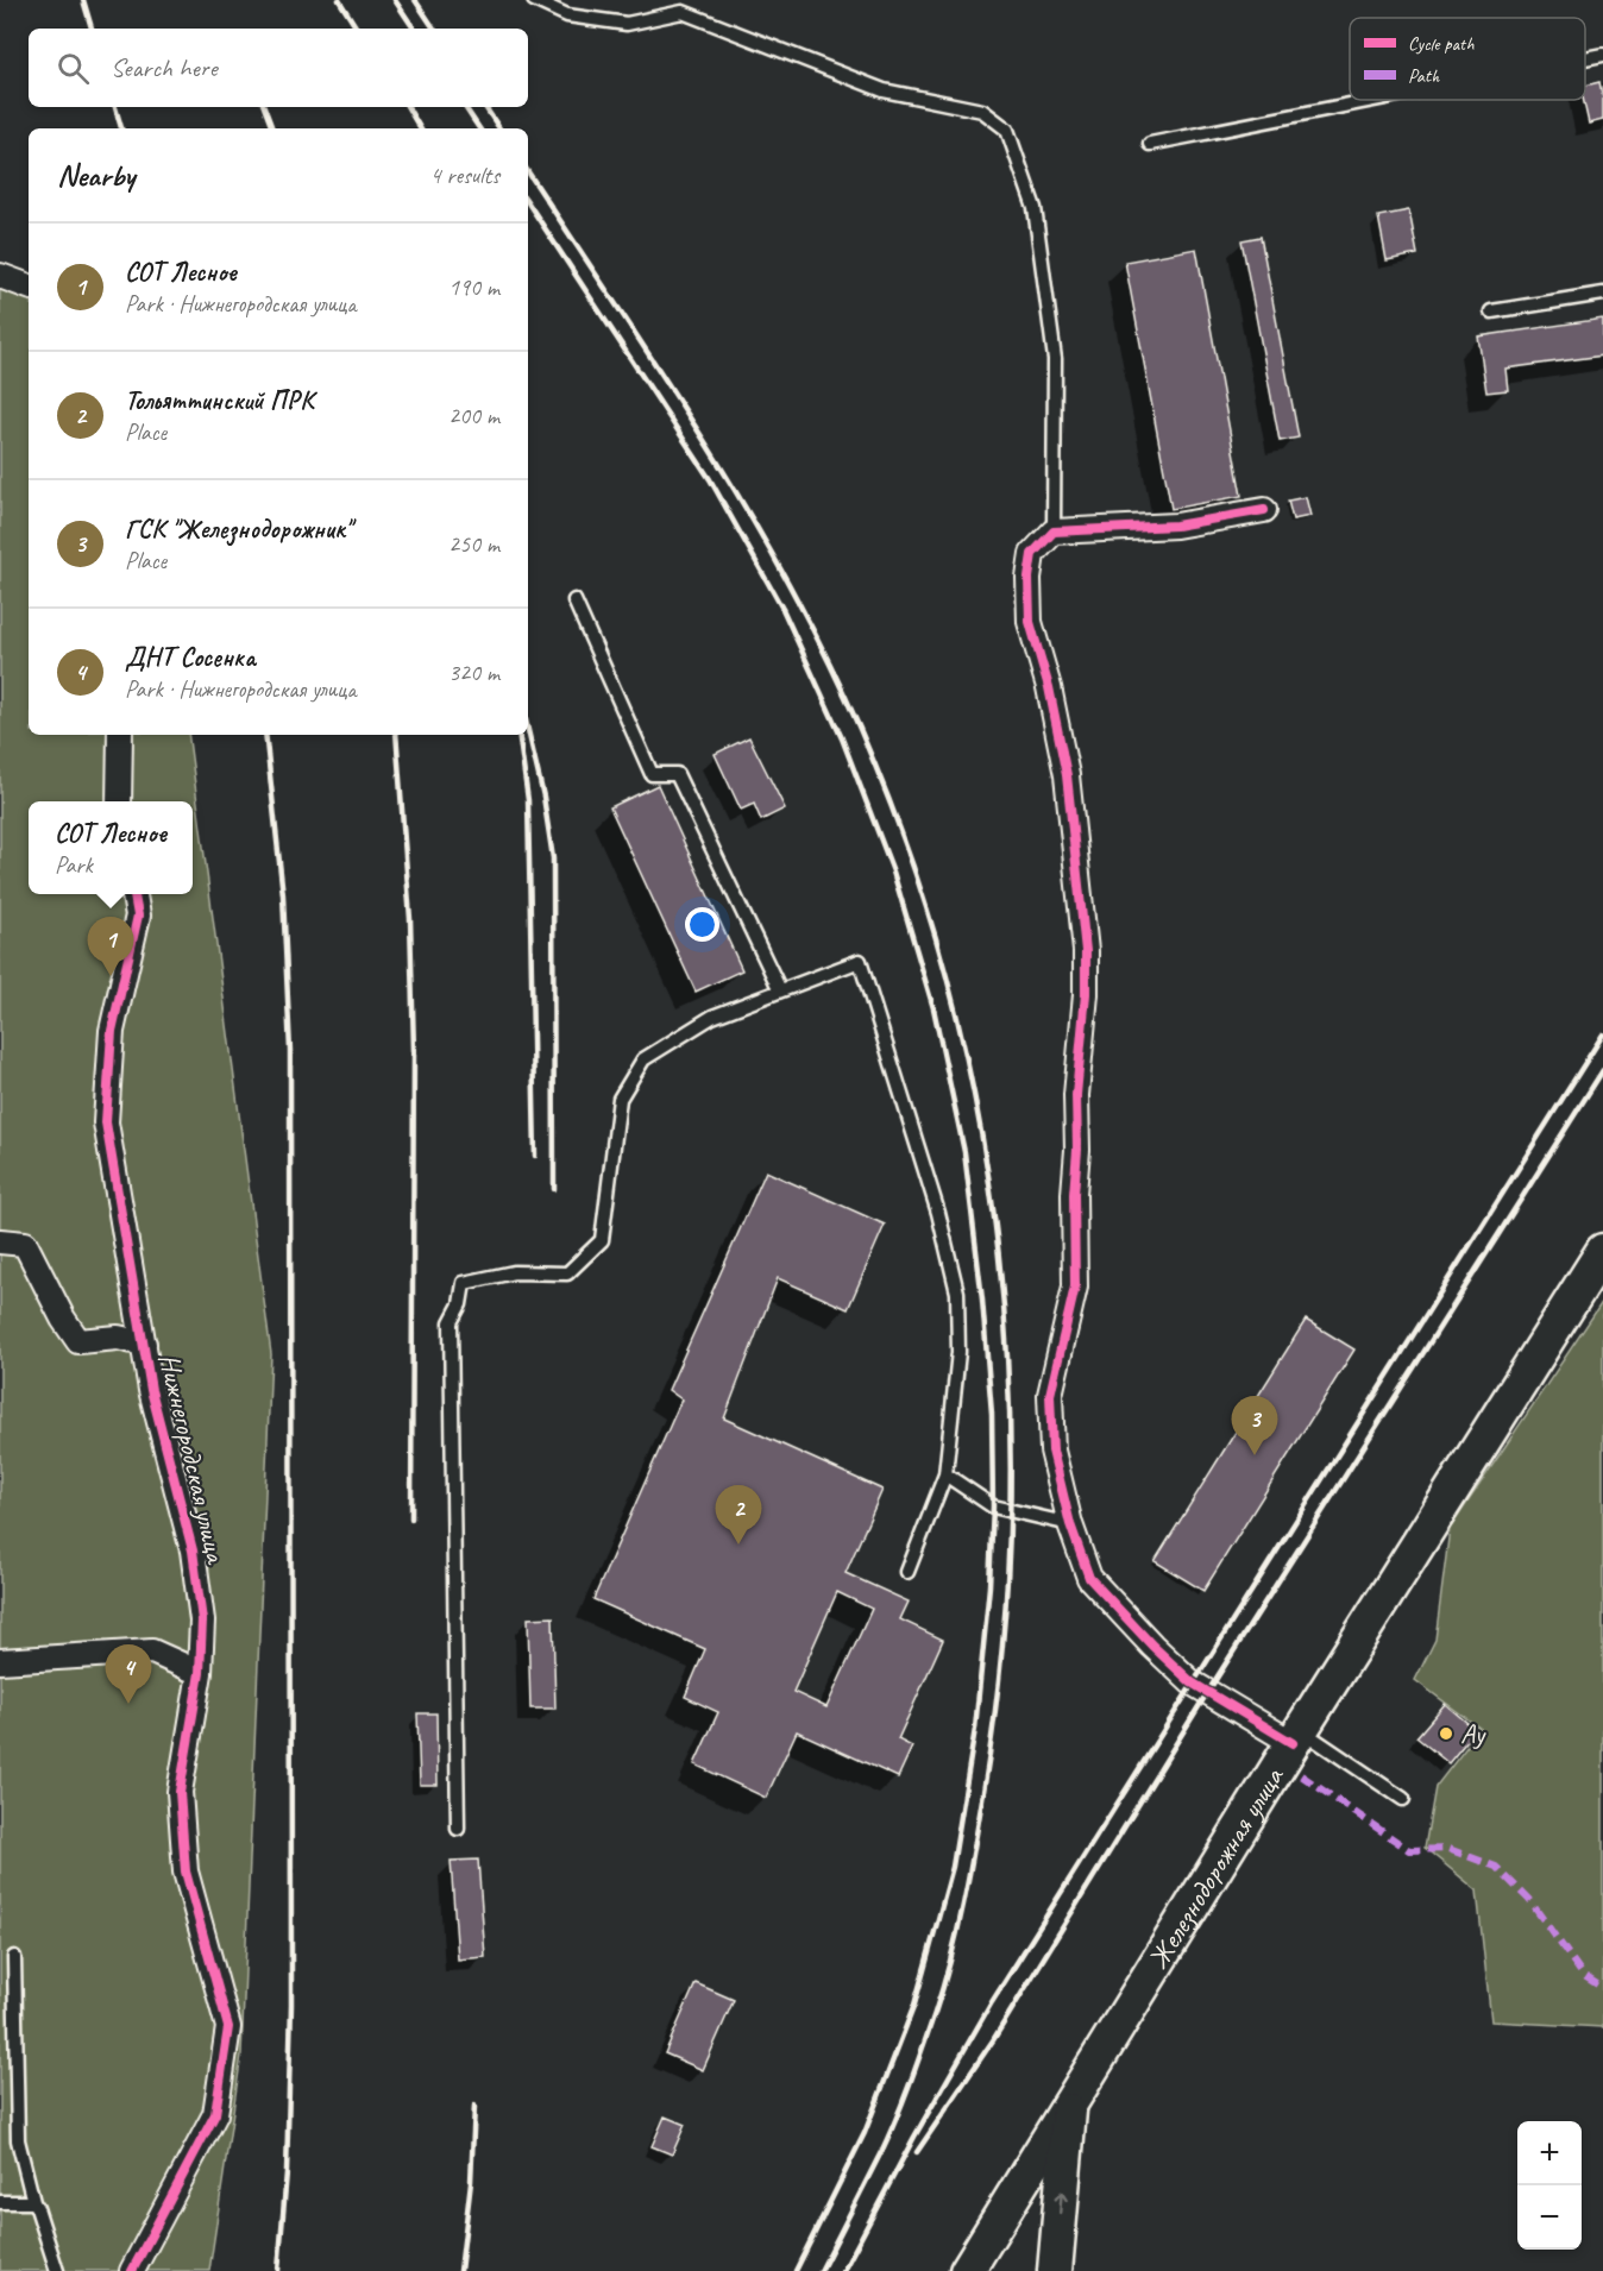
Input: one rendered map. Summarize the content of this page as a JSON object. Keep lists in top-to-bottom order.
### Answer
{
  "streets": {
    "main road": ["Железнодорожная улица"],
    "street": ["Нижнегородская улица"]
  },
  "places": ["Ау"],
  "legend": ["Cycle path", "Path"],
  "page": {
    "search": "Search here",
    "heading": ["Nearby", "4 results"],
    "list": [
      {
        "mark": "1",
        "name": "СОТ Лесное",
        "note": "Park · Нижнегородская улица",
        "value": "190 m"
      },
      {
        "mark": "2",
        "name": "Тольяттинский ПРК",
        "note": "Place",
        "value": "200 m"
      },
      {
        "mark": "3",
        "name": "ГСК \"Железнодорожник\"",
        "note": "Place",
        "value": "250 m"
      },
      {
        "mark": "4",
        "name": "ДНТ Сосенка",
        "note": "Park · Нижнегородская улица",
        "value": "320 m"
      }
    ],
    "popup": ["СОТ Лесное", "Park"],
    "pins": [
      "1",
      "3",
      "2",
      "4"
    ],
    "map_buttons": ["+", "−"]
  }
}
